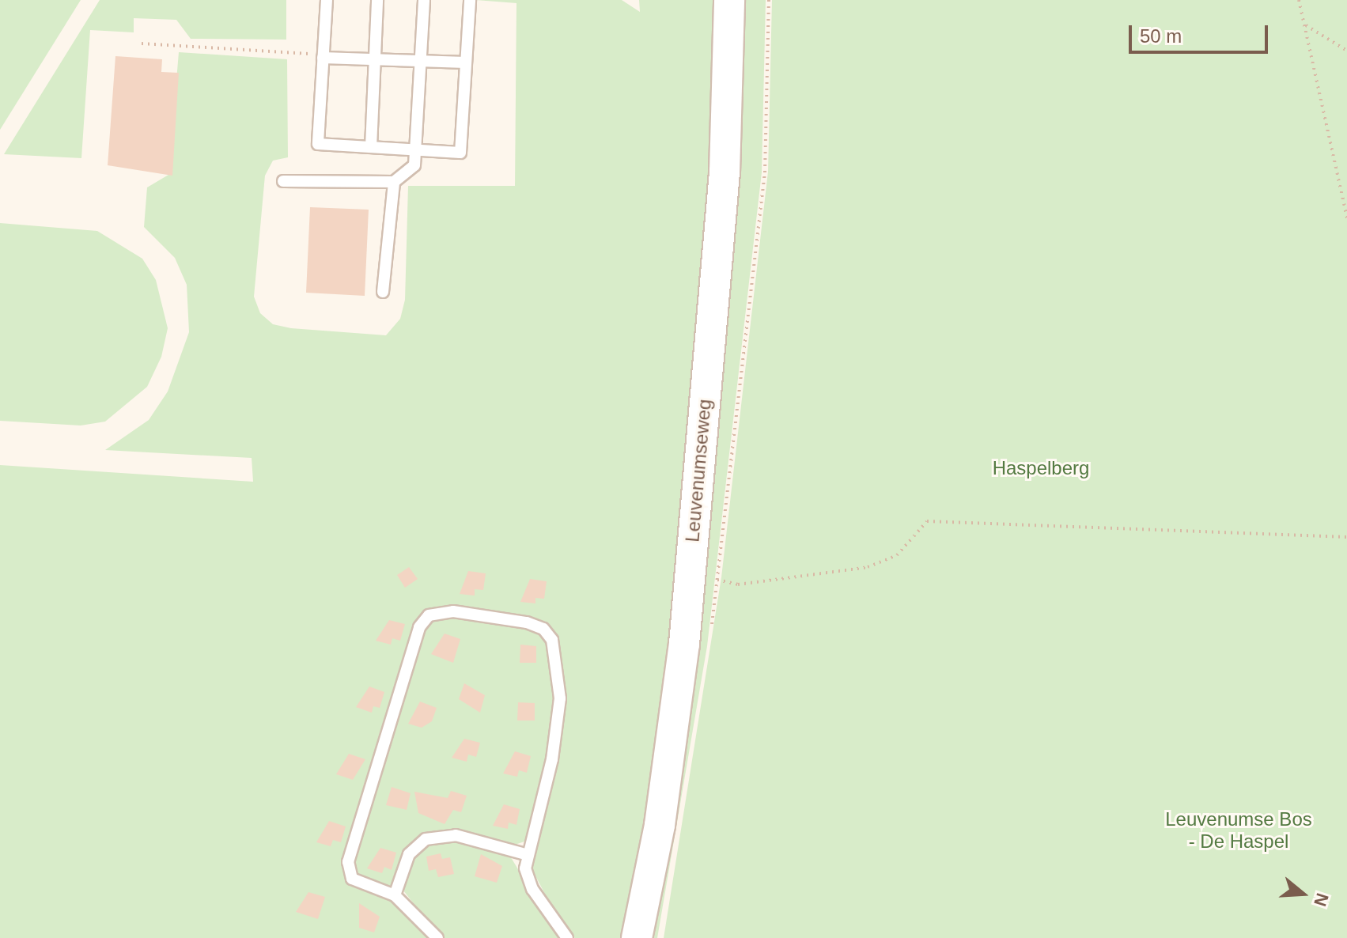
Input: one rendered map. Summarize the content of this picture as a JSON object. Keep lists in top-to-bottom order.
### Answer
{
  "streets": {
    "main road": ["Leuvenumseweg"]
  },
  "parks": ["Haspelberg", "Leuvenumse Bos - De Haspel"],
  "scale_bar": "50 m",
  "north": "right"
}
